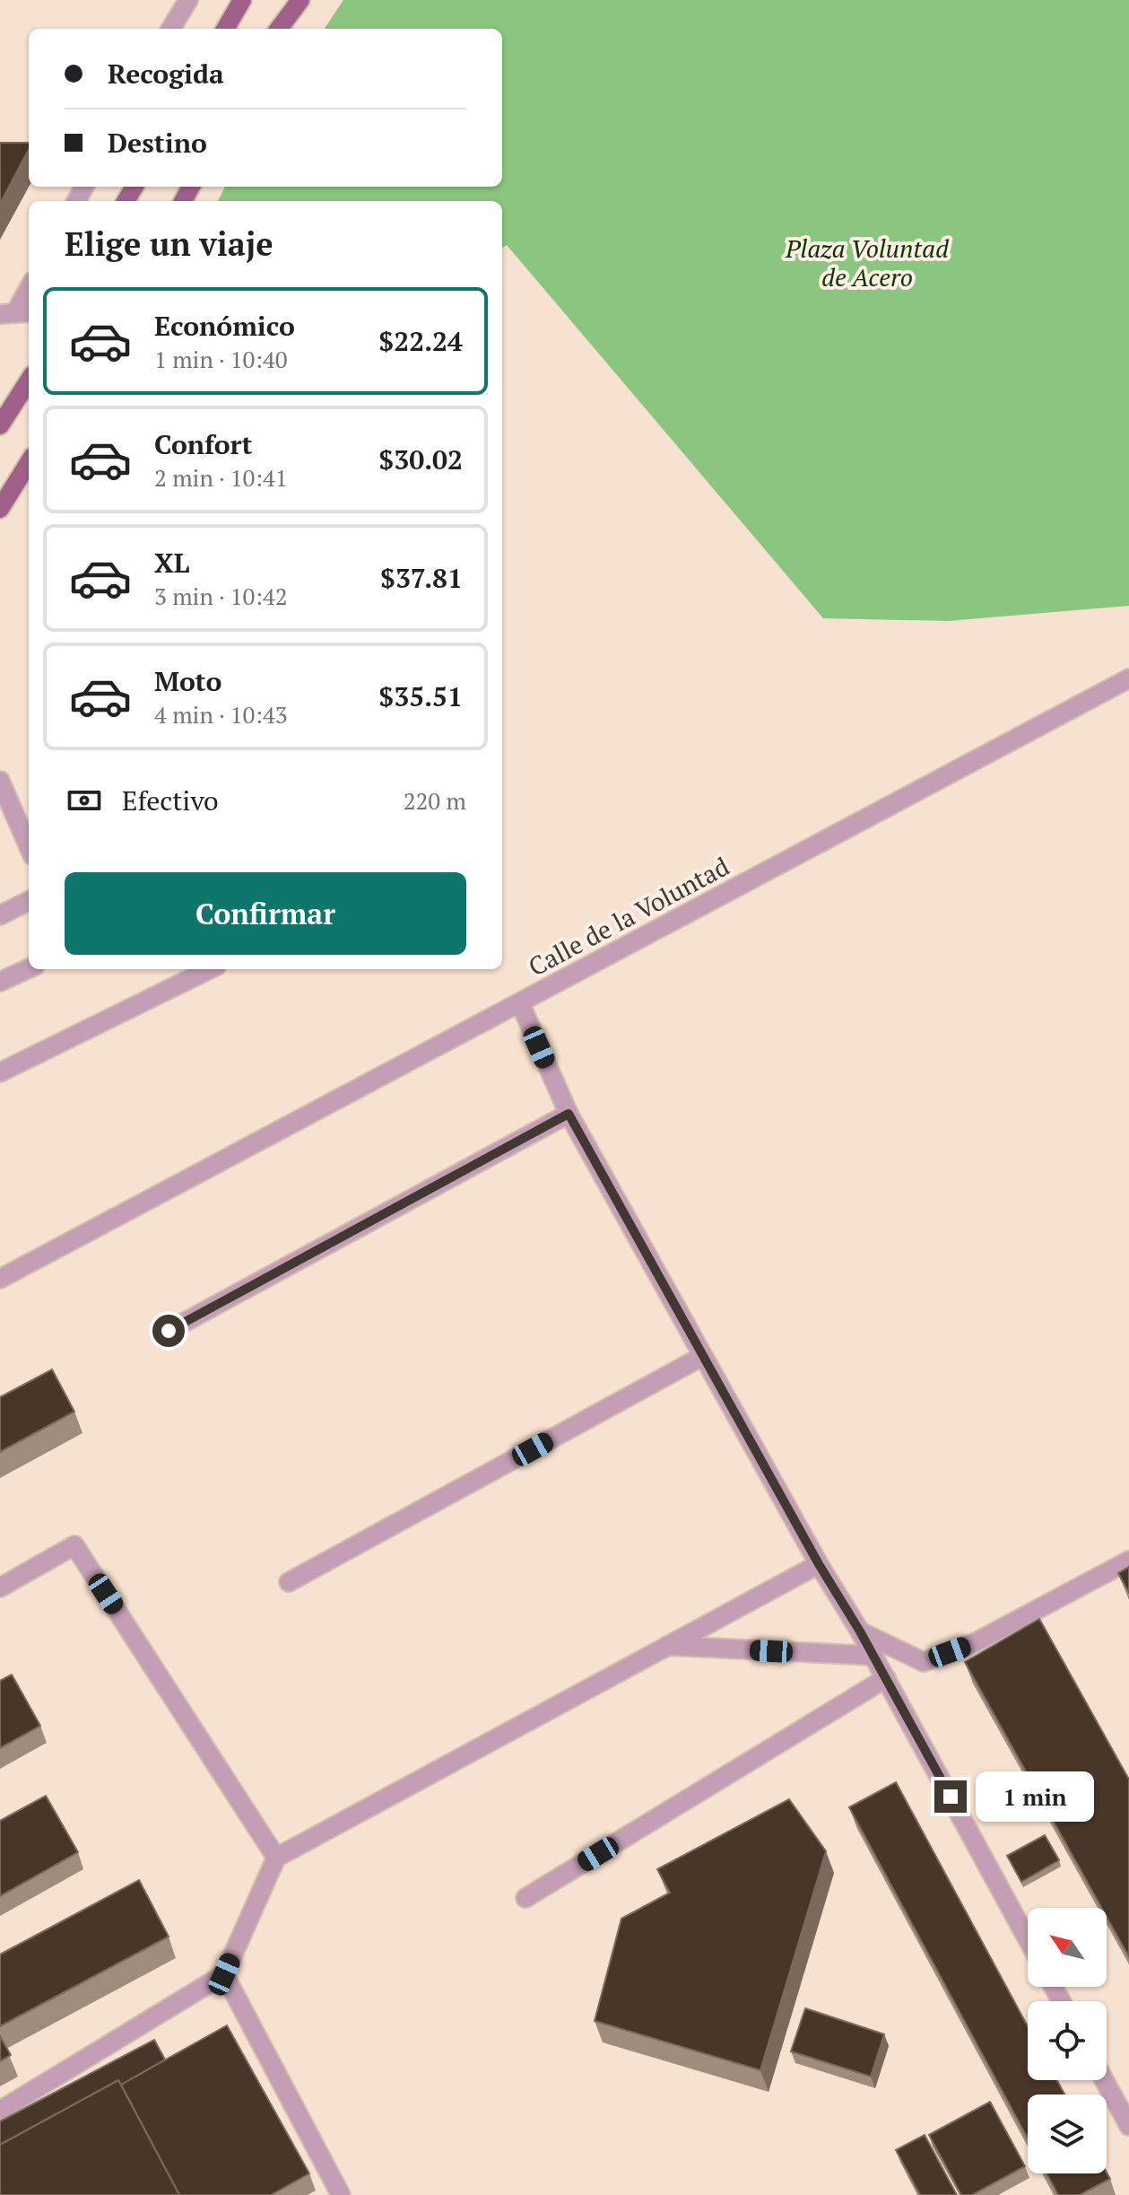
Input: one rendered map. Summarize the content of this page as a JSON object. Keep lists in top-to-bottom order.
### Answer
{
  "streets": {
    "street": ["Calle de la Voluntad"]
  },
  "parks": ["Plaza Voluntad de Acero"],
  "north": "top left",
  "page": {
    "banner": ["Recogida", "Destino"],
    "heading": "Elige un viaje",
    "list": [
      {
        "name": "Económico",
        "note": "1 min · 10:40",
        "value": "$22.24"
      },
      {
        "name": "Confort",
        "note": "2 min · 10:41",
        "value": "$30.02"
      },
      {
        "name": "XL",
        "note": "3 min · 10:42",
        "value": "$37.81"
      },
      {
        "name": "Moto",
        "note": "4 min · 10:43",
        "value": "$35.51"
      }
    ],
    "pay": ["Efectivo", "220 m"],
    "buttons": "Confirmar",
    "bubble": "1 min"
  }
}
